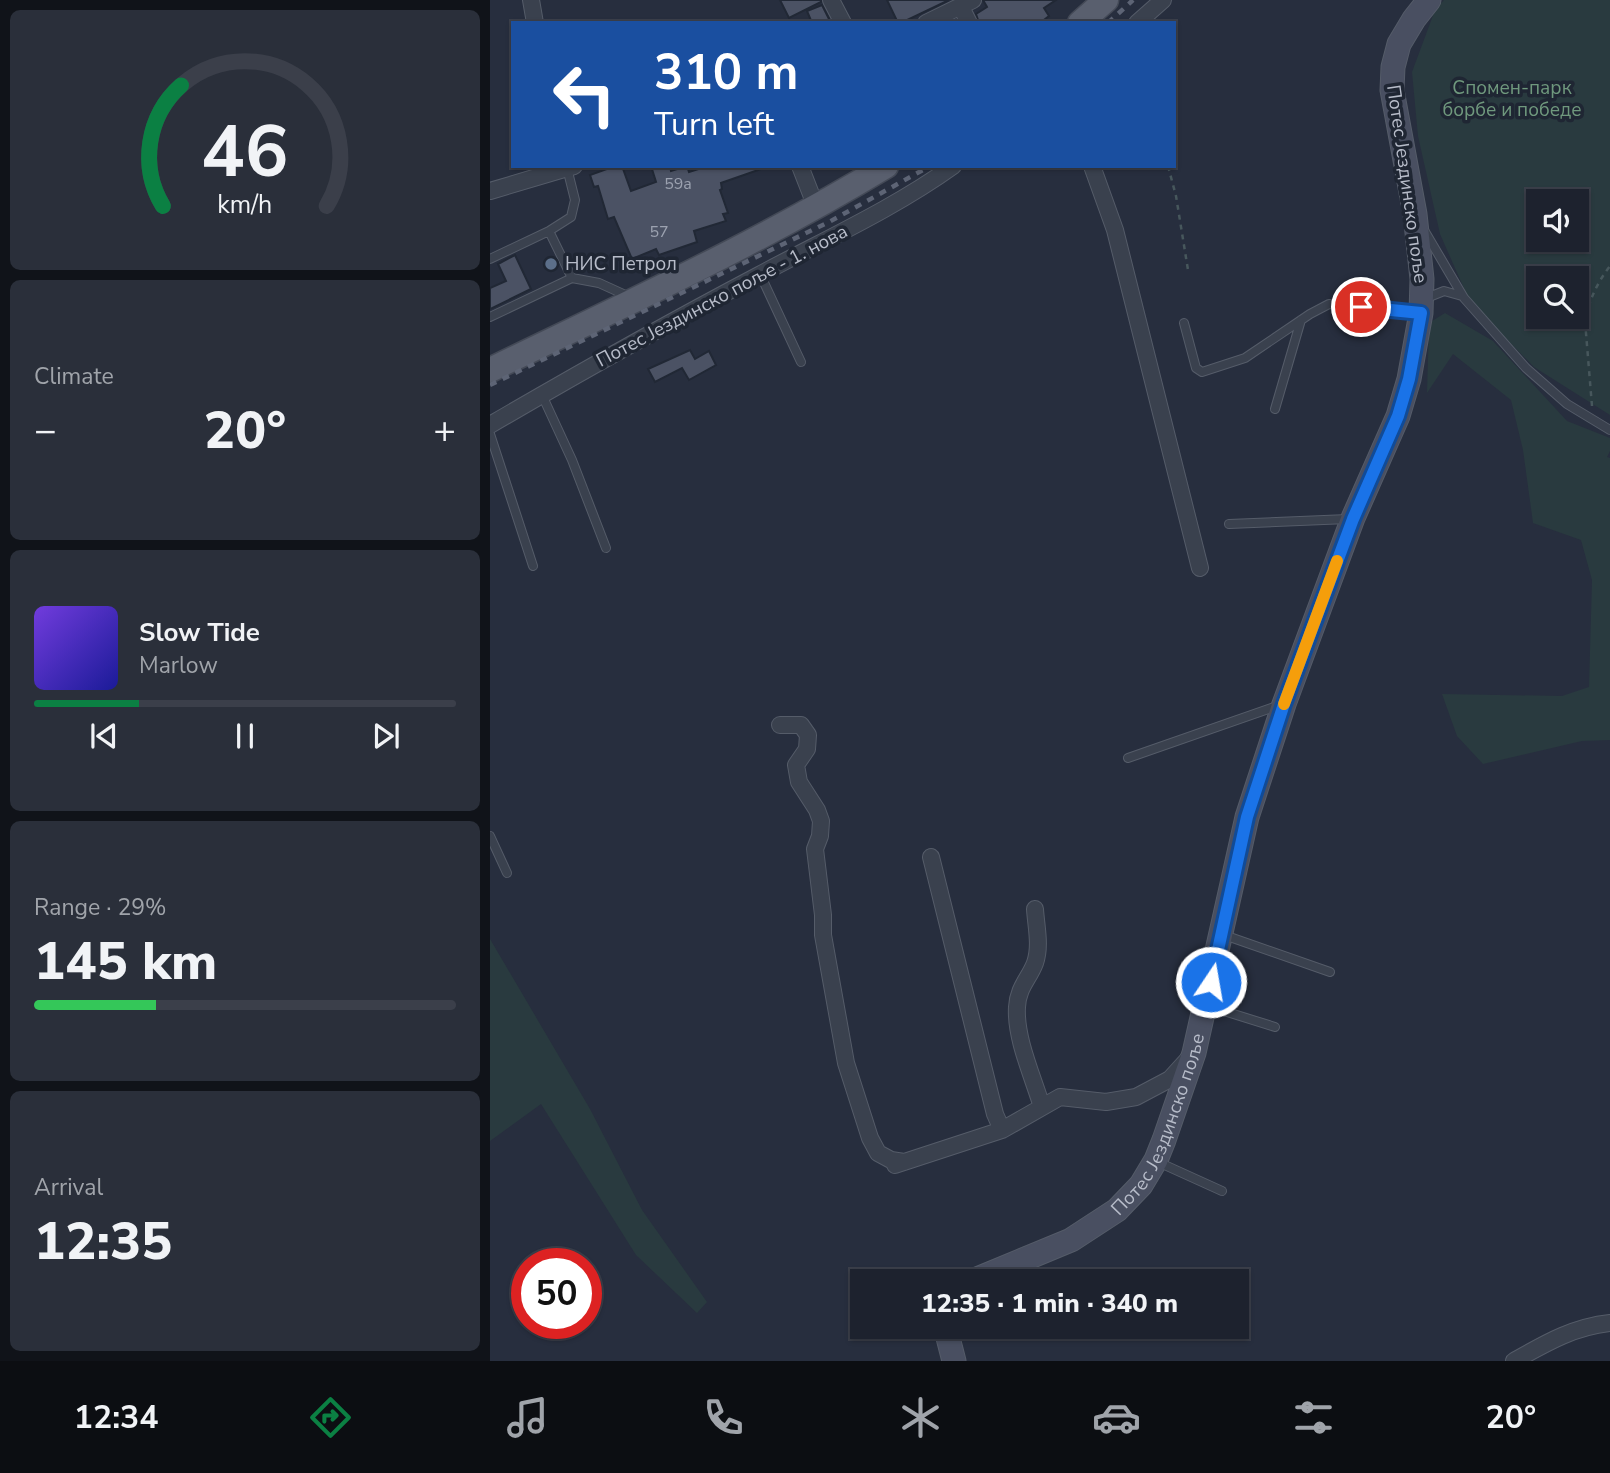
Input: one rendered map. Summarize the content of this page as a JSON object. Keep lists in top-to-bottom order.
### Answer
{
  "streets": {
    "main road": ["Потес Јездинско поље"],
    "street": ["Потес Јездинско поље - 1. нова"]
  },
  "parks": ["Спомен-парк борбе и победе"],
  "places": ["НИС Петрол"],
  "house_numbers": ["59a", "57"],
  "page": {
    "turn": ["310 m", "Turn left"],
    "tile": [
      "Climate",
      ["Range · 29%", "145 km"],
      ["Arrival", "12:35"]
    ],
    "heat": ["−", "20°", "+"],
    "song": ["Slow Tide", "Marlow"],
    "limit": "50",
    "trip": "12:35 · 1 min · 340 m",
    "tabs": ["12:34", "20°"],
    "gauge": ["46", "km/h"]
  }
}
